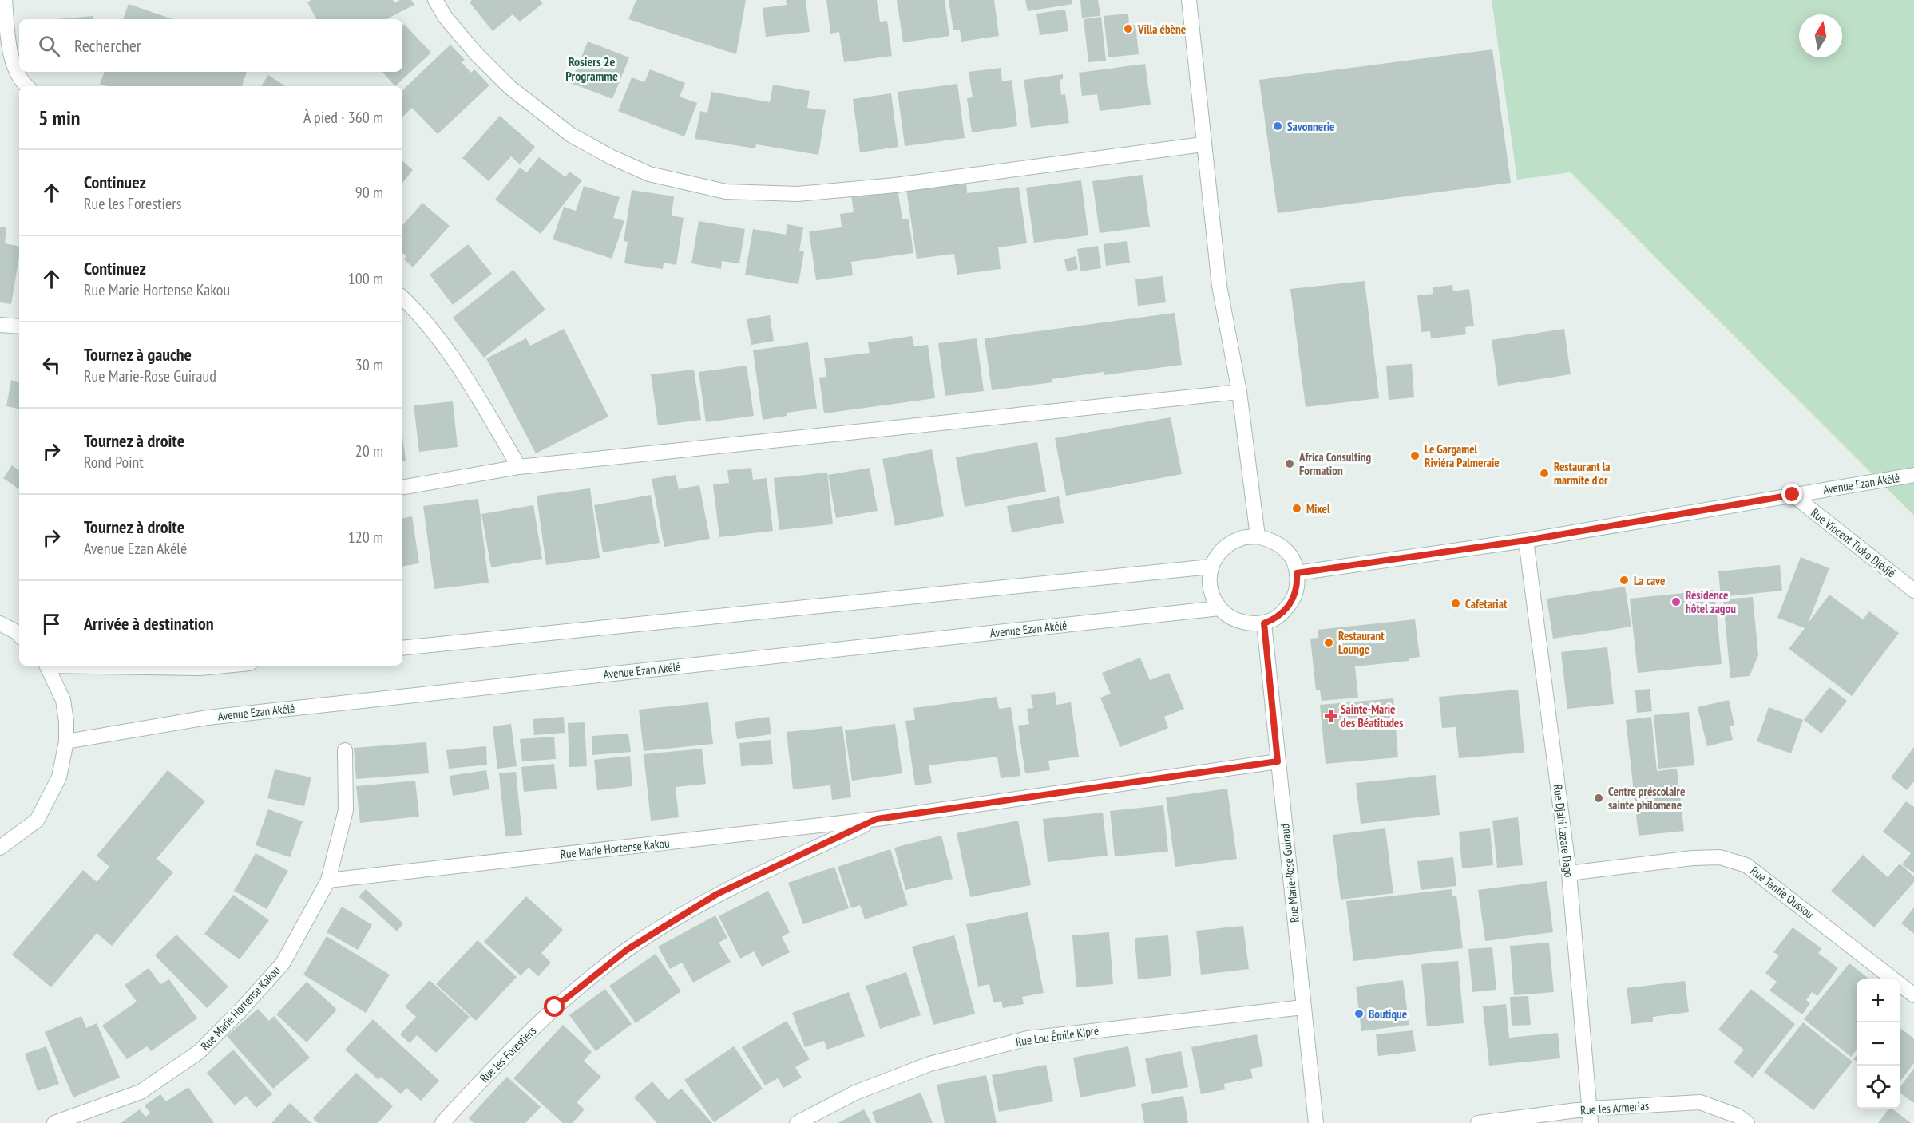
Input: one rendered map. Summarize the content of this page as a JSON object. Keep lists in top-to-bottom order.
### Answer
{
  "streets": {
    "street": [
      "Avenue Ezan Akélé",
      "Rue Vincent Tioko Djédjé",
      "Rue Djahi Lazare Dago",
      "Rue Marie Hortense Kakou",
      "Rue Marie-Rose Guiraud",
      "Rue Tantie Oussou",
      "Rue Lou Émile Kipré",
      "Rue les Forestiers",
      "Rue les Armerias"
    ]
  },
  "crossings": [
    ["Avenue Ezan Akélé", "Rue Vincent Tioko Djédjé"],
    ["Avenue Ezan Akélé", "Rue Djahi Lazare Dago"],
    ["Avenue Ezan Akélé", "Rue Marie-Rose Guiraud"],
    ["Rue Djahi Lazare Dago", "Rue Tantie Oussou"],
    ["Rue Djahi Lazare Dago", "Rue les Armerias"],
    ["Rue Marie Hortense Kakou", "Rue Marie-Rose Guiraud"],
    ["Rue Marie Hortense Kakou", "Rue les Forestiers"],
    ["Rue Marie-Rose Guiraud", "Rue Lou Émile Kipré"]
  ],
  "districts": ["Rosiers 2e Programme"],
  "places": {
    "other": [
      "Villa ébène",
      "Savonnerie",
      "Le Gargamel Riviéra Palmeraie",
      "Africa Consulting Formation",
      "Restaurant la marmite d'or",
      "Mixel",
      "La cave",
      "Résidence hôtel zagou",
      "Cafetariat",
      "Restaurant Lounge",
      "Centre préscolaire sainte philomene",
      "Boutique"
    ],
    "health": ["Sainte-Marie des Béatitudes"]
  },
  "north": "top",
  "page": {
    "search": "Rechercher",
    "heading": ["5 min", "À pied · 360 m"],
    "list": [
      ["Continuez", "Rue les Forestiers", "90 m"],
      ["Continuez", "Rue Marie Hortense Kakou", "100 m"],
      ["Tournez à gauche", "Rue Marie-Rose Guiraud", "30 m"],
      ["Tournez à droite", "Rond Point", "20 m"],
      ["Tournez à droite", "Avenue Ezan Akélé", "120 m"],
      "Arrivée à destination"
    ],
    "map_buttons": ["+", "−"]
  }
}
